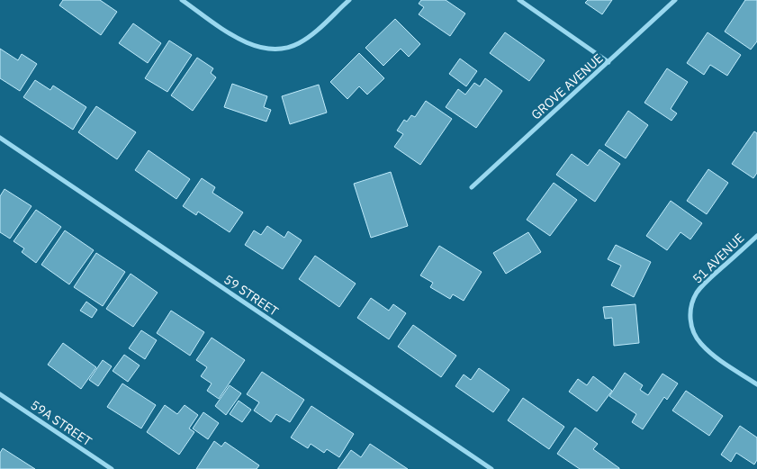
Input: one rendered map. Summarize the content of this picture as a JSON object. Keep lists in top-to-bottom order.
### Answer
{
  "streets": {
    "street": [
      "GROVE AVENUE",
      "51 AVENUE",
      "59 STREET",
      "59A STREET"
    ]
  }
}
